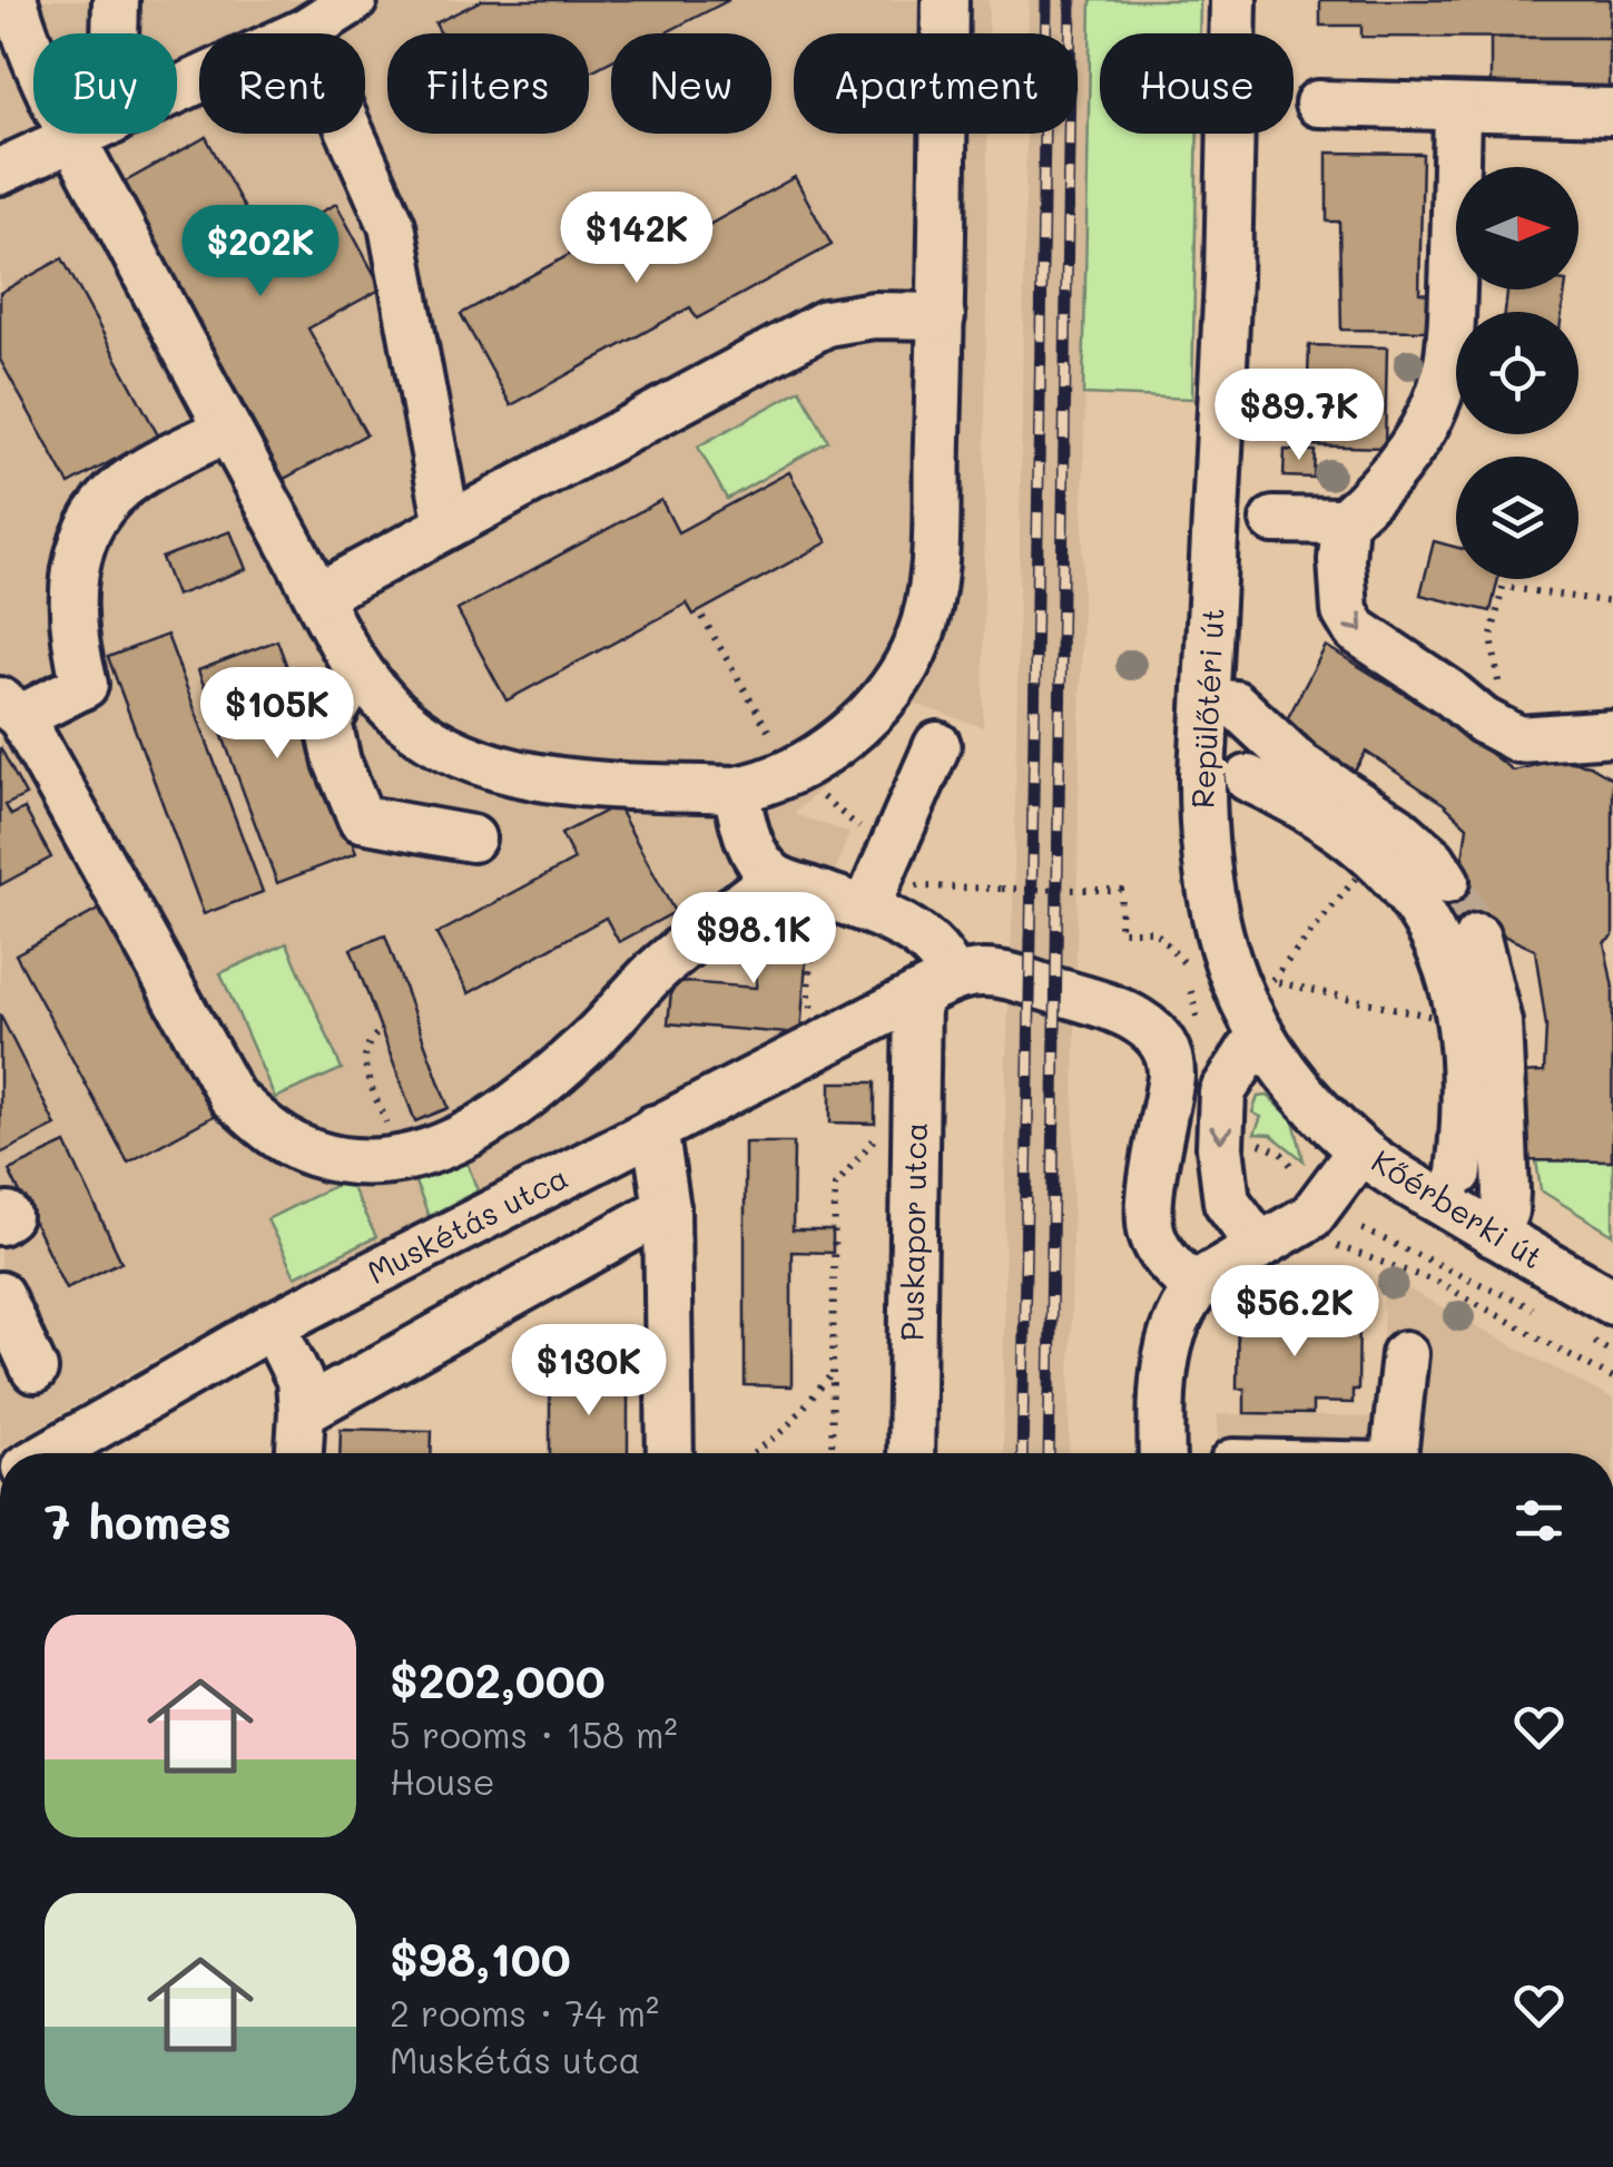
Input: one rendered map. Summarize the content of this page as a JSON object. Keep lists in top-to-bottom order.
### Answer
{
  "streets": {
    "street": [
      "Repülőtéri út",
      "Kőérberki út",
      "Muskétás utca",
      "Puskapor utca"
    ]
  },
  "crossings": [
    ["Repülőtéri út", "Kőérberki út"],
    ["Muskétás utca", "Puskapor utca"]
  ],
  "north": "right",
  "page": {
    "chip": [
      "Buy",
      "Rent",
      "Filters",
      "New",
      "Apartment",
      "House"
    ],
    "price": [
      "$142K",
      "$202K",
      "$89.7K",
      "$105K",
      "$98.1K",
      "$56.2K",
      "$130K"
    ],
    "heading": "7 homes",
    "list": [
      {
        "name": "$202,000",
        "note": "5 rooms · 158 m² · House"
      },
      {
        "name": "$98,100",
        "note": "2 rooms · 74 m² · Muskétás utca"
      }
    ]
  }
}
